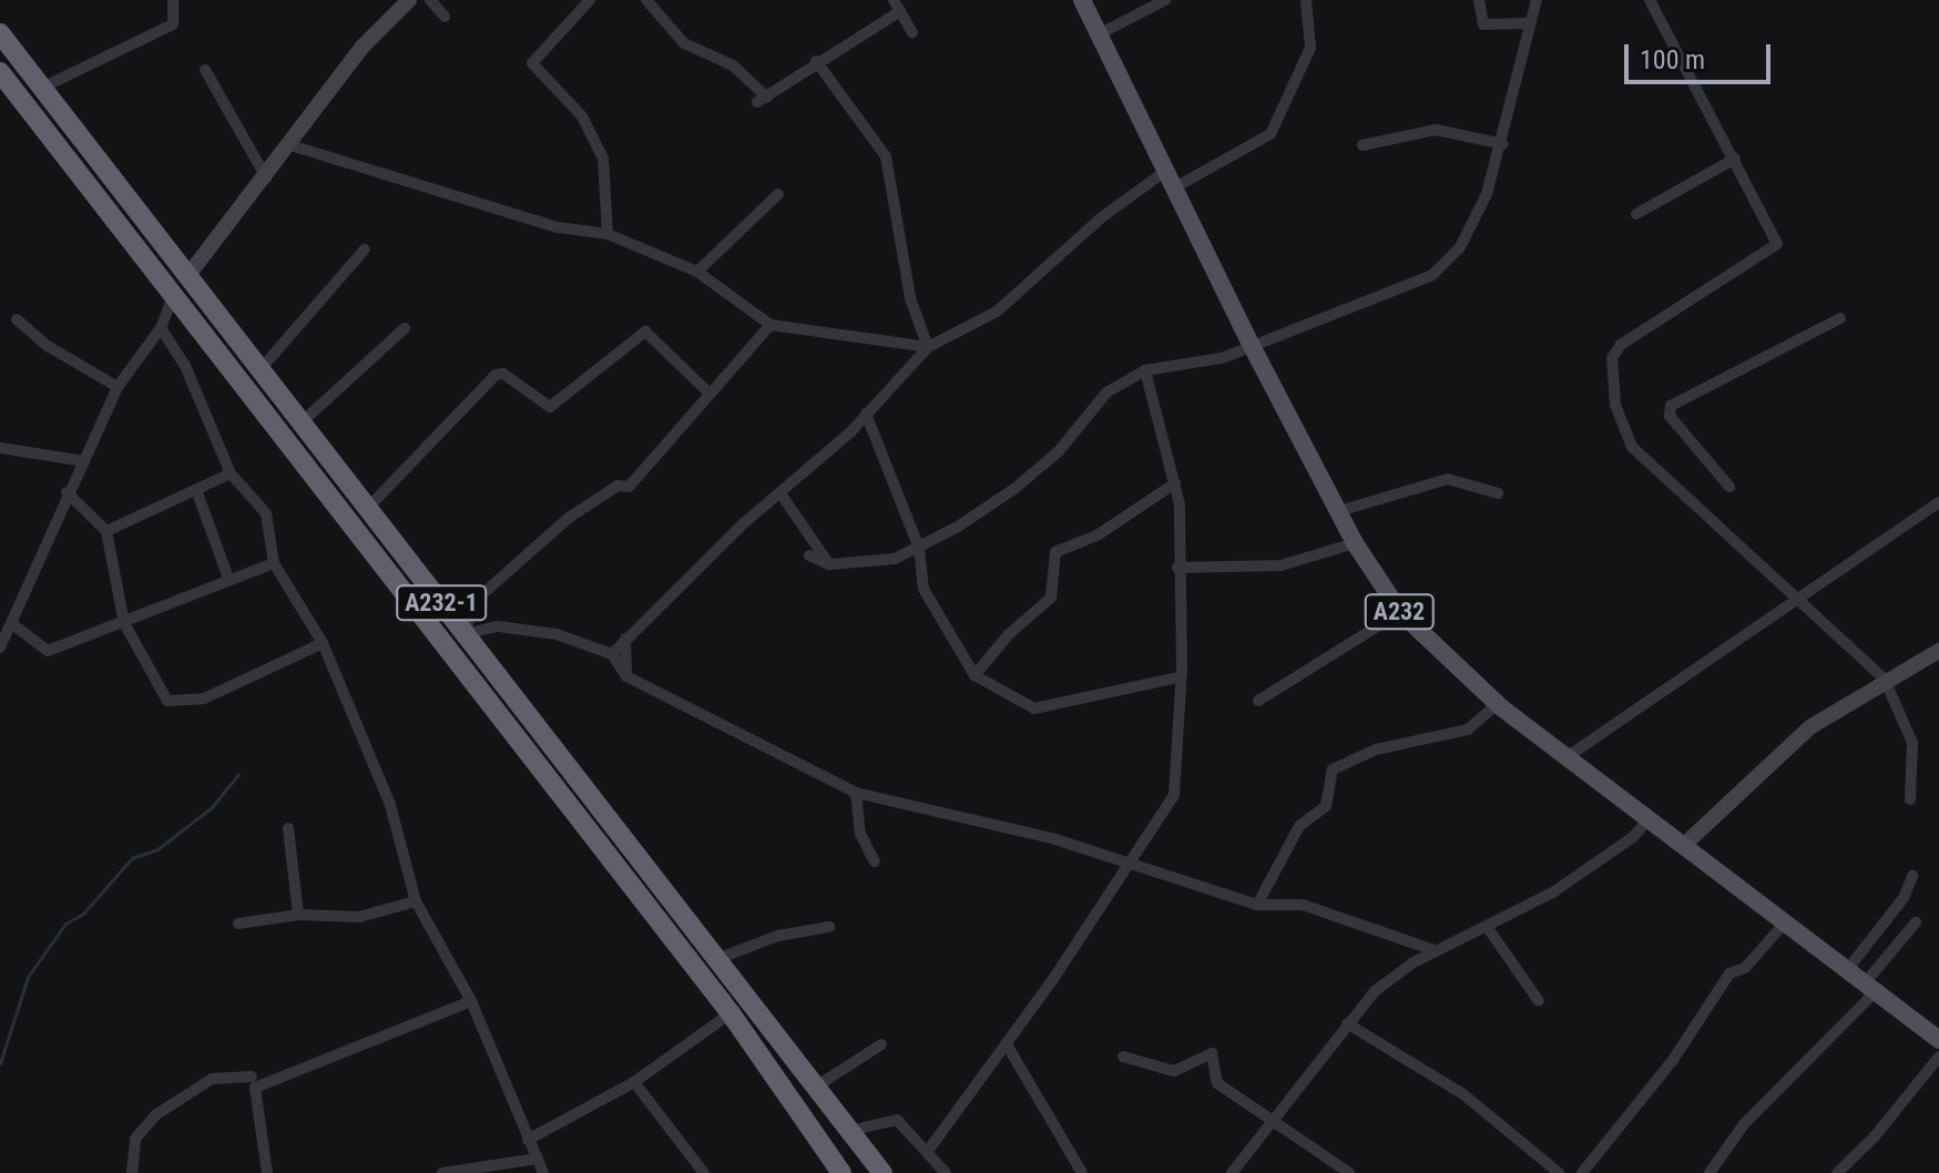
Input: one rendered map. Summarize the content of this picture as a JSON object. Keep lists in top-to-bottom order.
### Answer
{
  "streets": {
    "highway": ["A232-1"],
    "main road": ["A232"]
  },
  "scale_bar": "100 m"
}
